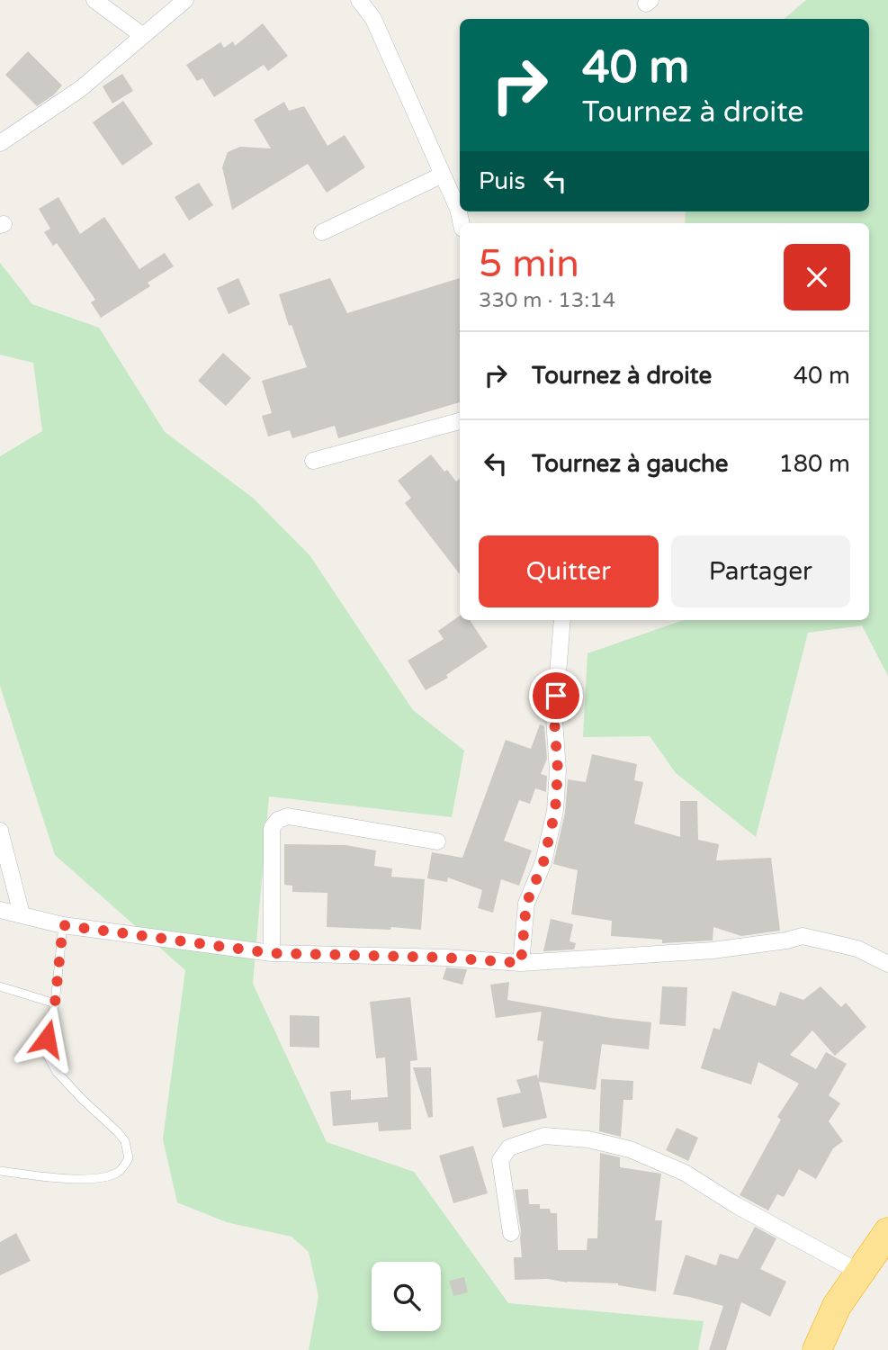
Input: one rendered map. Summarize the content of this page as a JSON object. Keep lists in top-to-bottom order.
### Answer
{
  "page": {
    "turn": ["40 m", "Tournez à droite"],
    "then": "Puis",
    "heading": ["5 min", "330 m · 13:14"],
    "list": [
      {
        "name": "Tournez à droite",
        "value": "40 m"
      },
      {
        "name": "Tournez à gauche",
        "value": "180 m"
      }
    ],
    "buttons": ["Quitter", "Partager"]
  }
}
